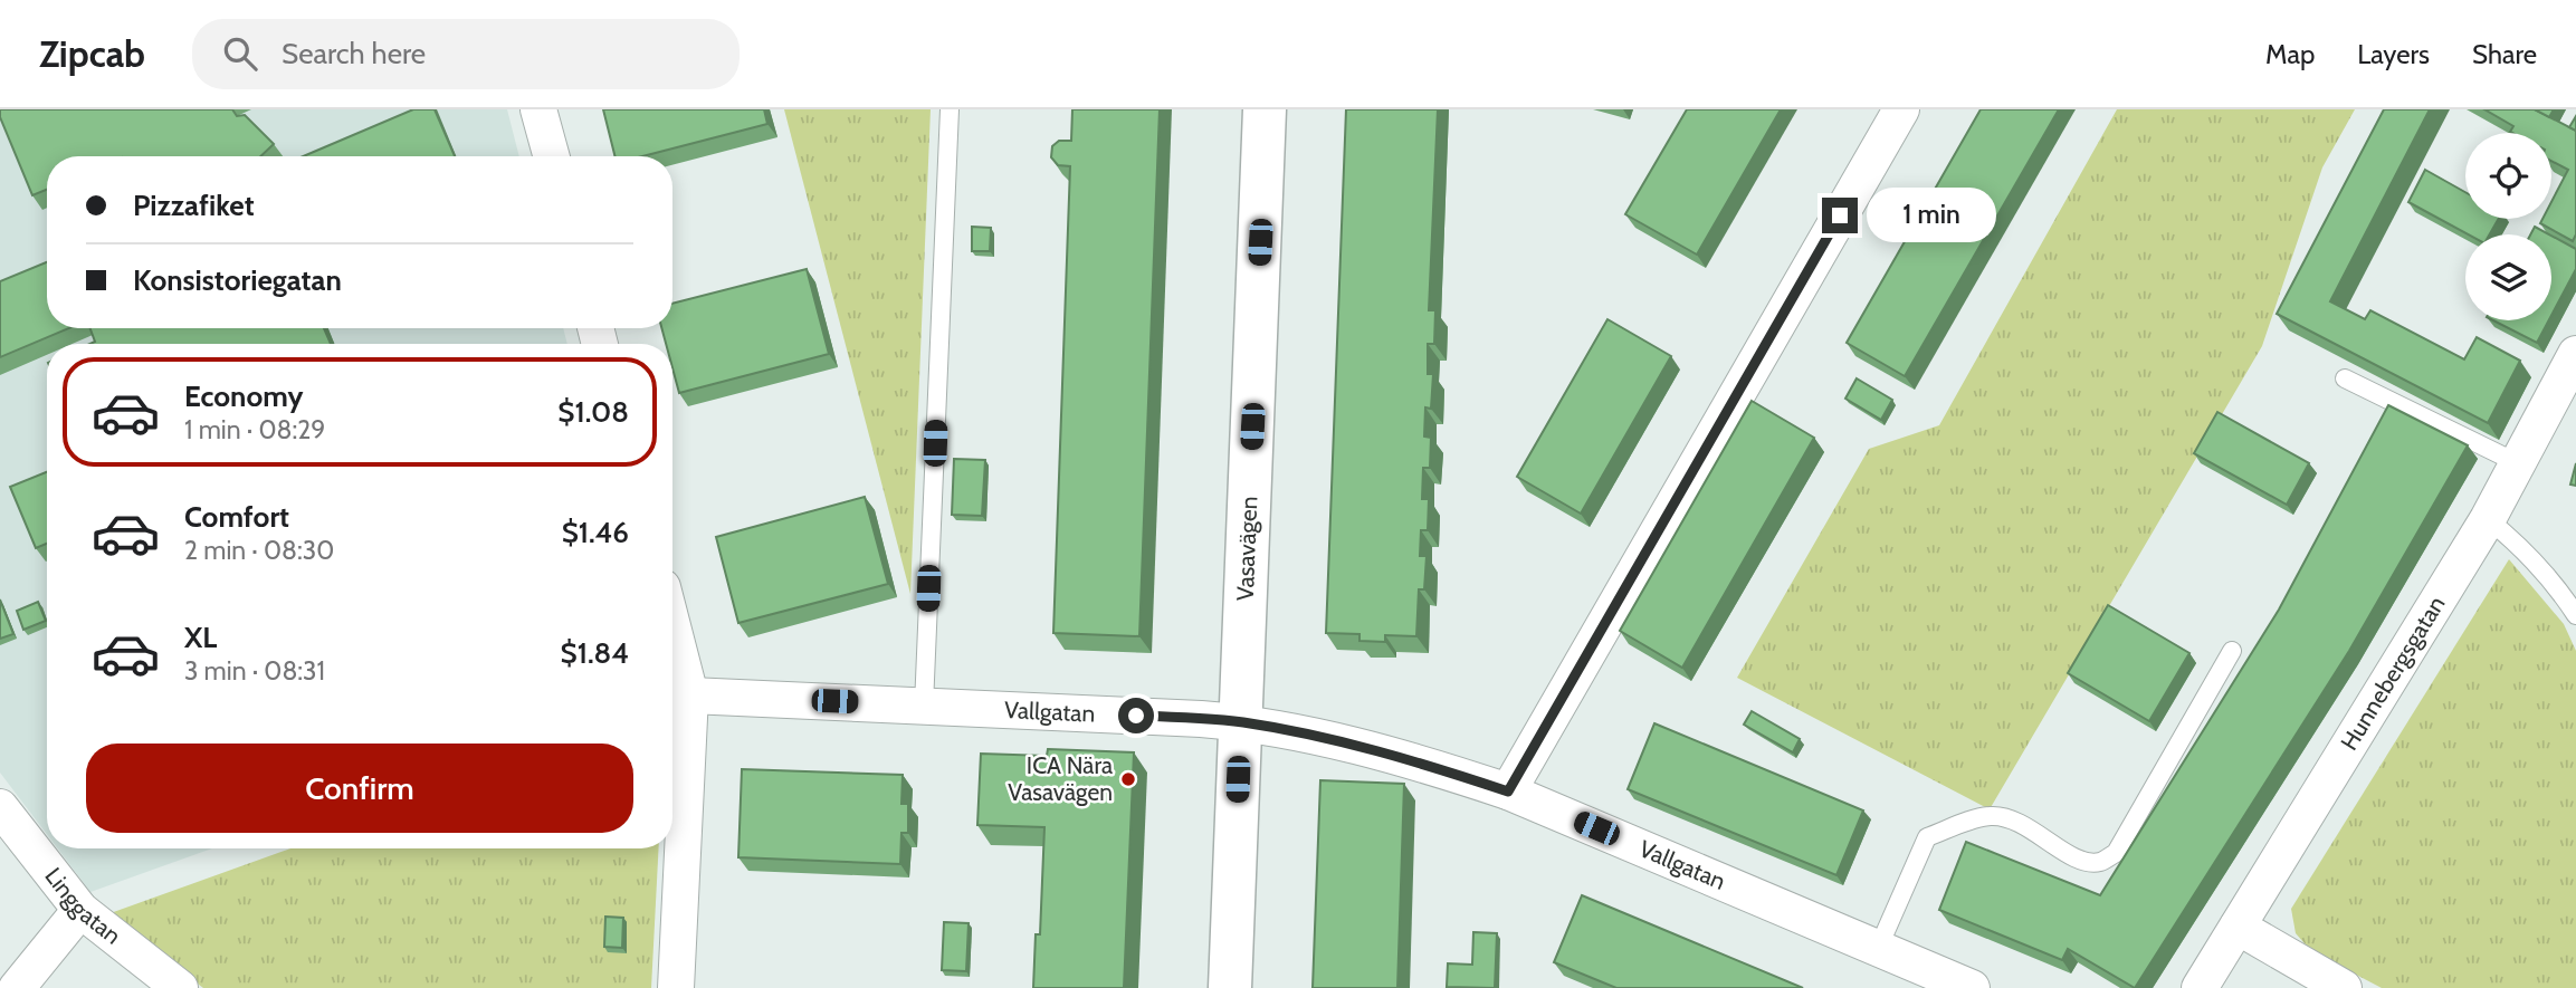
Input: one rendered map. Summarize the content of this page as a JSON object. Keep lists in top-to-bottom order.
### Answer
{
  "streets": {
    "main road": ["Vasavägen"],
    "street": ["Hunnebergsgatan", "Vallgatan", "Linggatan"]
  },
  "crossings": [
    ["Vasavägen", "Vallgatan"]
  ],
  "places": ["ICA Nära Vasavägen"],
  "page": {
    "header": "Zipcab",
    "search": "Search here",
    "nav": ["Map", "Layers", "Share"],
    "banner": ["Pizzafiket", "Konsistoriegatan"],
    "bubble": "1 min",
    "list": [
      {
        "name": "Economy",
        "note": "1 min · 08:29",
        "value": "$1.08"
      },
      {
        "name": "Comfort",
        "note": "2 min · 08:30",
        "value": "$1.46"
      },
      {
        "name": "XL",
        "note": "3 min · 08:31",
        "value": "$1.84"
      }
    ],
    "buttons": "Confirm"
  }
}
